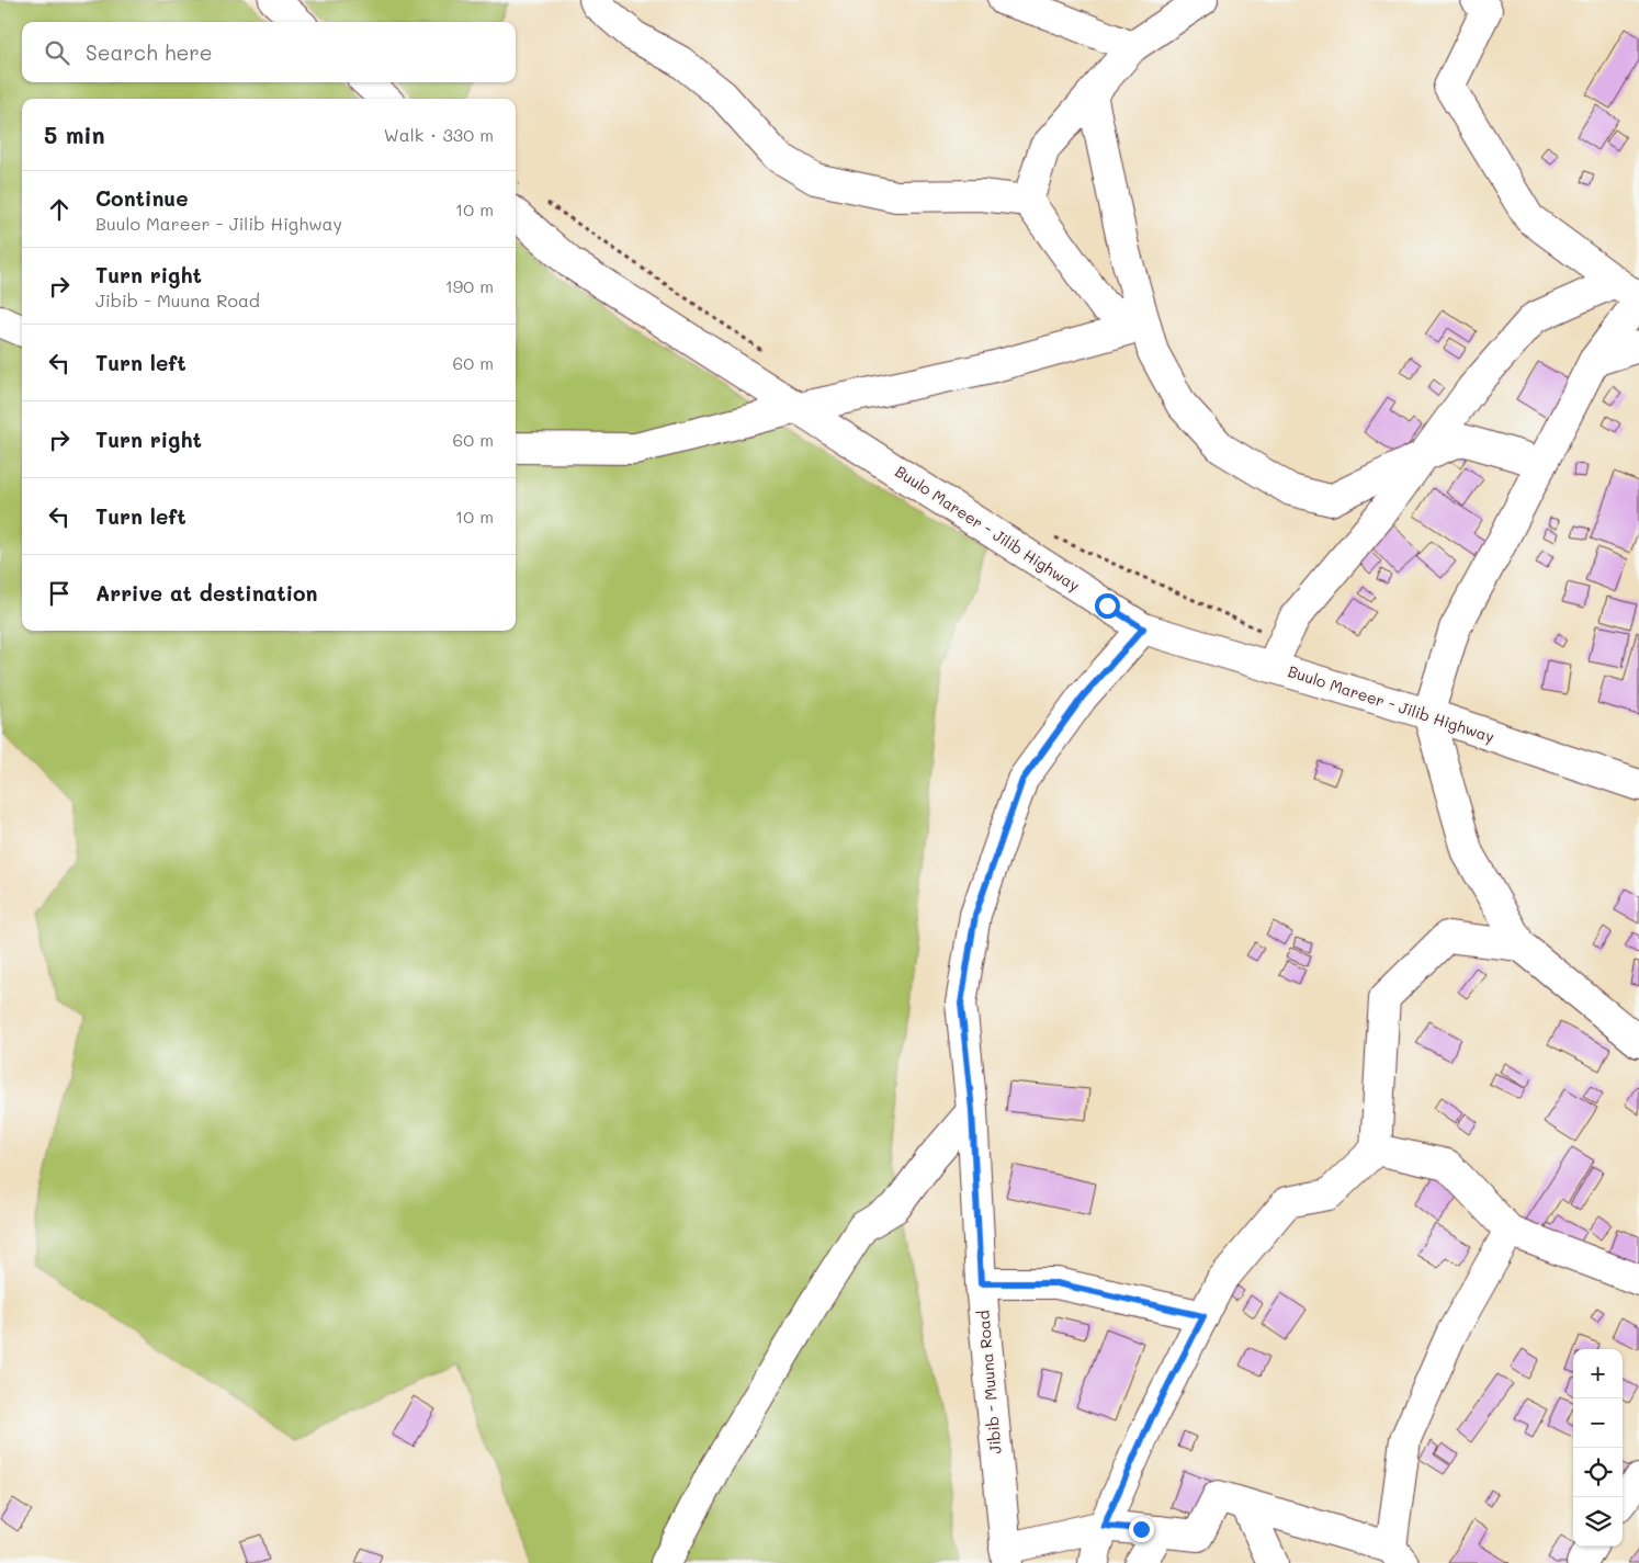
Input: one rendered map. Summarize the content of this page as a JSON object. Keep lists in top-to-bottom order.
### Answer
{
  "streets": {
    "street": ["Buulo Mareer - Jilib Highway", "Jibib - Muuna Road"]
  },
  "crossings": [
    ["Buulo Mareer - Jilib Highway", "Jibib - Muuna Road"]
  ],
  "page": {
    "search": "Search here",
    "heading": ["5 min", "Walk · 330 m"],
    "list": [
      ["Continue", "Buulo Mareer - Jilib Highway", "10 m"],
      ["Turn right", "Jibib - Muuna Road", "190 m"],
      ["Turn left", "60 m"],
      ["Turn right", "60 m"],
      ["Turn left", "10 m"],
      "Arrive at destination"
    ],
    "map_buttons": ["+", "−"]
  }
}
